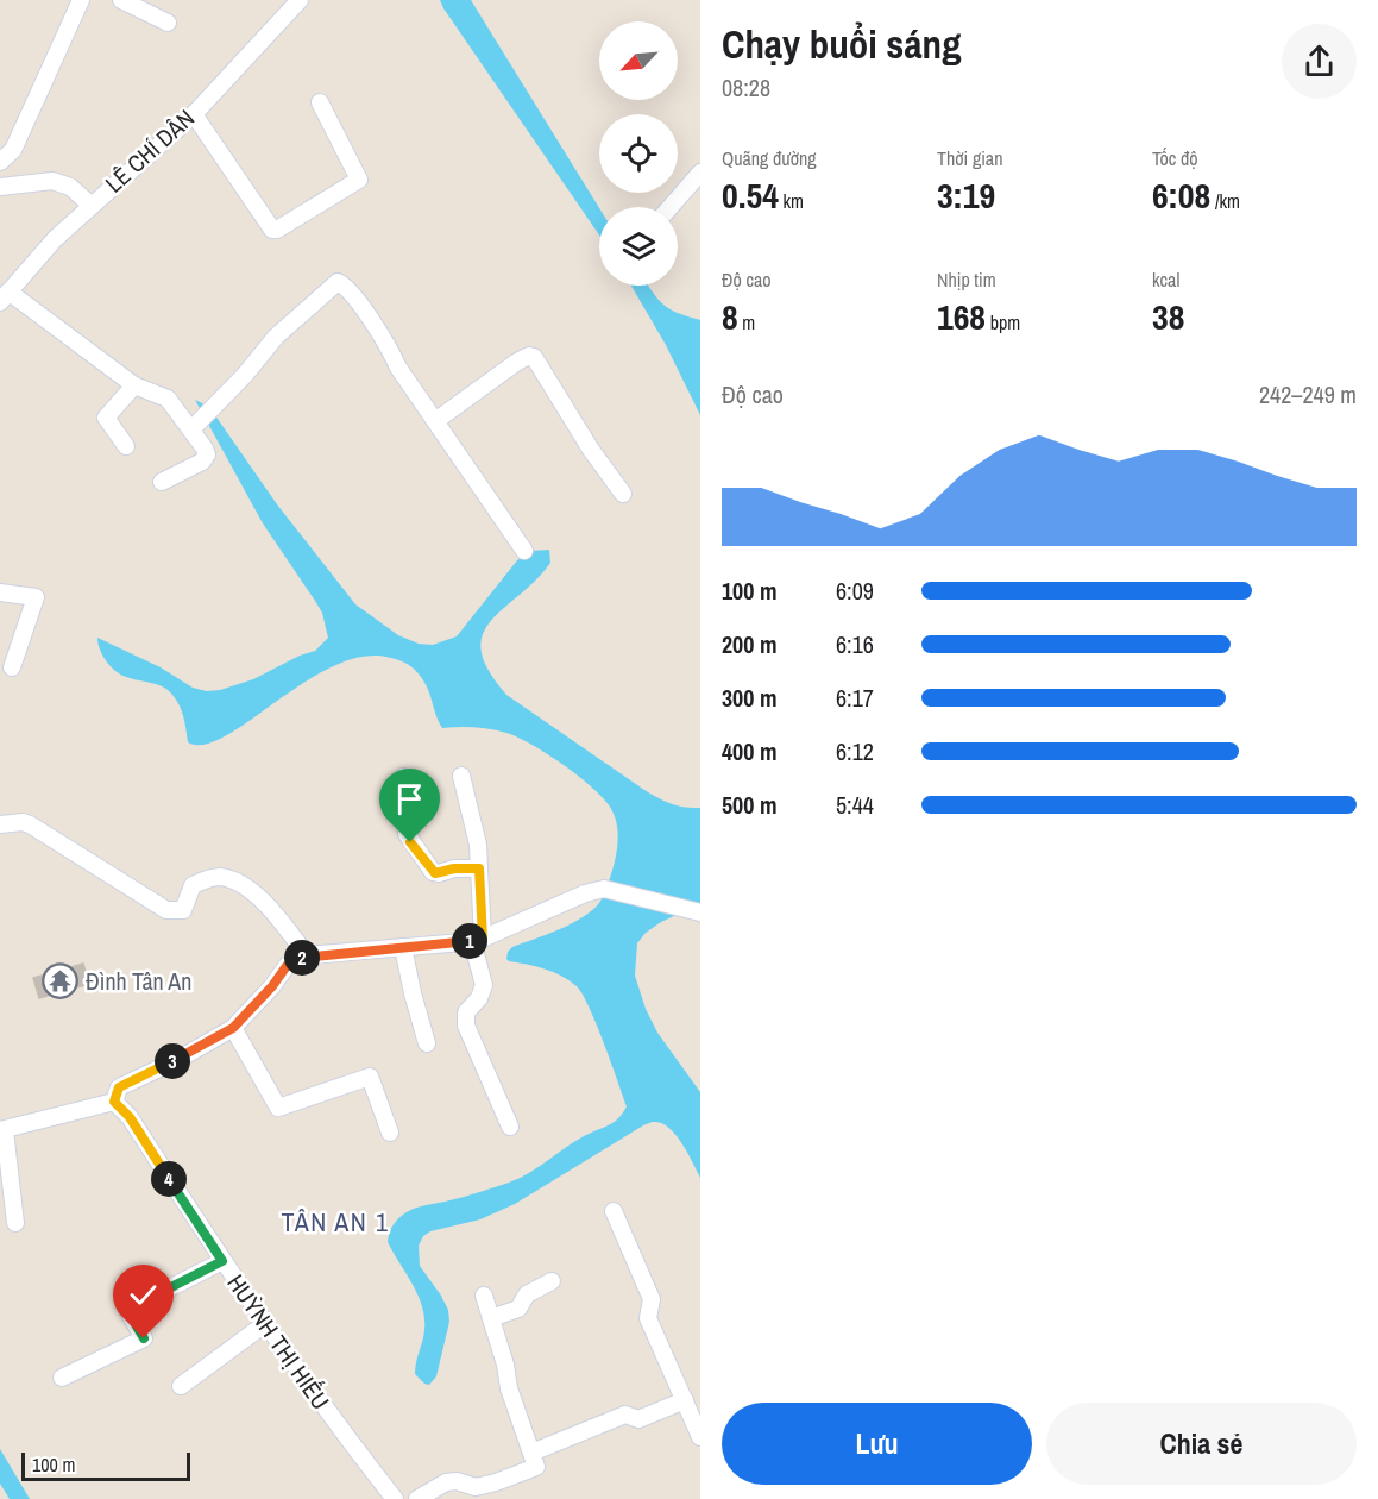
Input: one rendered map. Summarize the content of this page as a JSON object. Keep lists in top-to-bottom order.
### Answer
{
  "streets": {
    "street": ["LÊ CHÍ DÂN", "HUỲNH THỊ HIẾU"]
  },
  "districts": ["TÂN AN 1"],
  "places": {
    "temple": ["Đình Tân An"]
  },
  "scale_bar": "100 m",
  "north": "bottom left",
  "page": {
    "heading": ["Chạy buổi sáng", "08:28"],
    "stats": [
      ["Quãng đường", "0.54 km"],
      ["Thời gian", "3:19"],
      ["Tốc độ", "6:08 /km"],
      ["Độ cao", "8 m"],
      ["Nhịp tim", "168 bpm"],
      ["kcal", "38"]
    ],
    "chart": ["Độ cao", "242–249 m"],
    "list": [
      {
        "name": "100 m",
        "note": "6:09"
      },
      {
        "name": "200 m",
        "note": "6:16"
      },
      {
        "name": "300 m",
        "note": "6:17"
      },
      {
        "name": "400 m",
        "note": "6:12"
      },
      {
        "name": "500 m",
        "note": "5:44"
      }
    ],
    "pins": [
      "1",
      "2",
      "3",
      "4"
    ],
    "buttons": ["Lưu", "Chia sẻ"],
    "scale": "100 m"
  }
}
